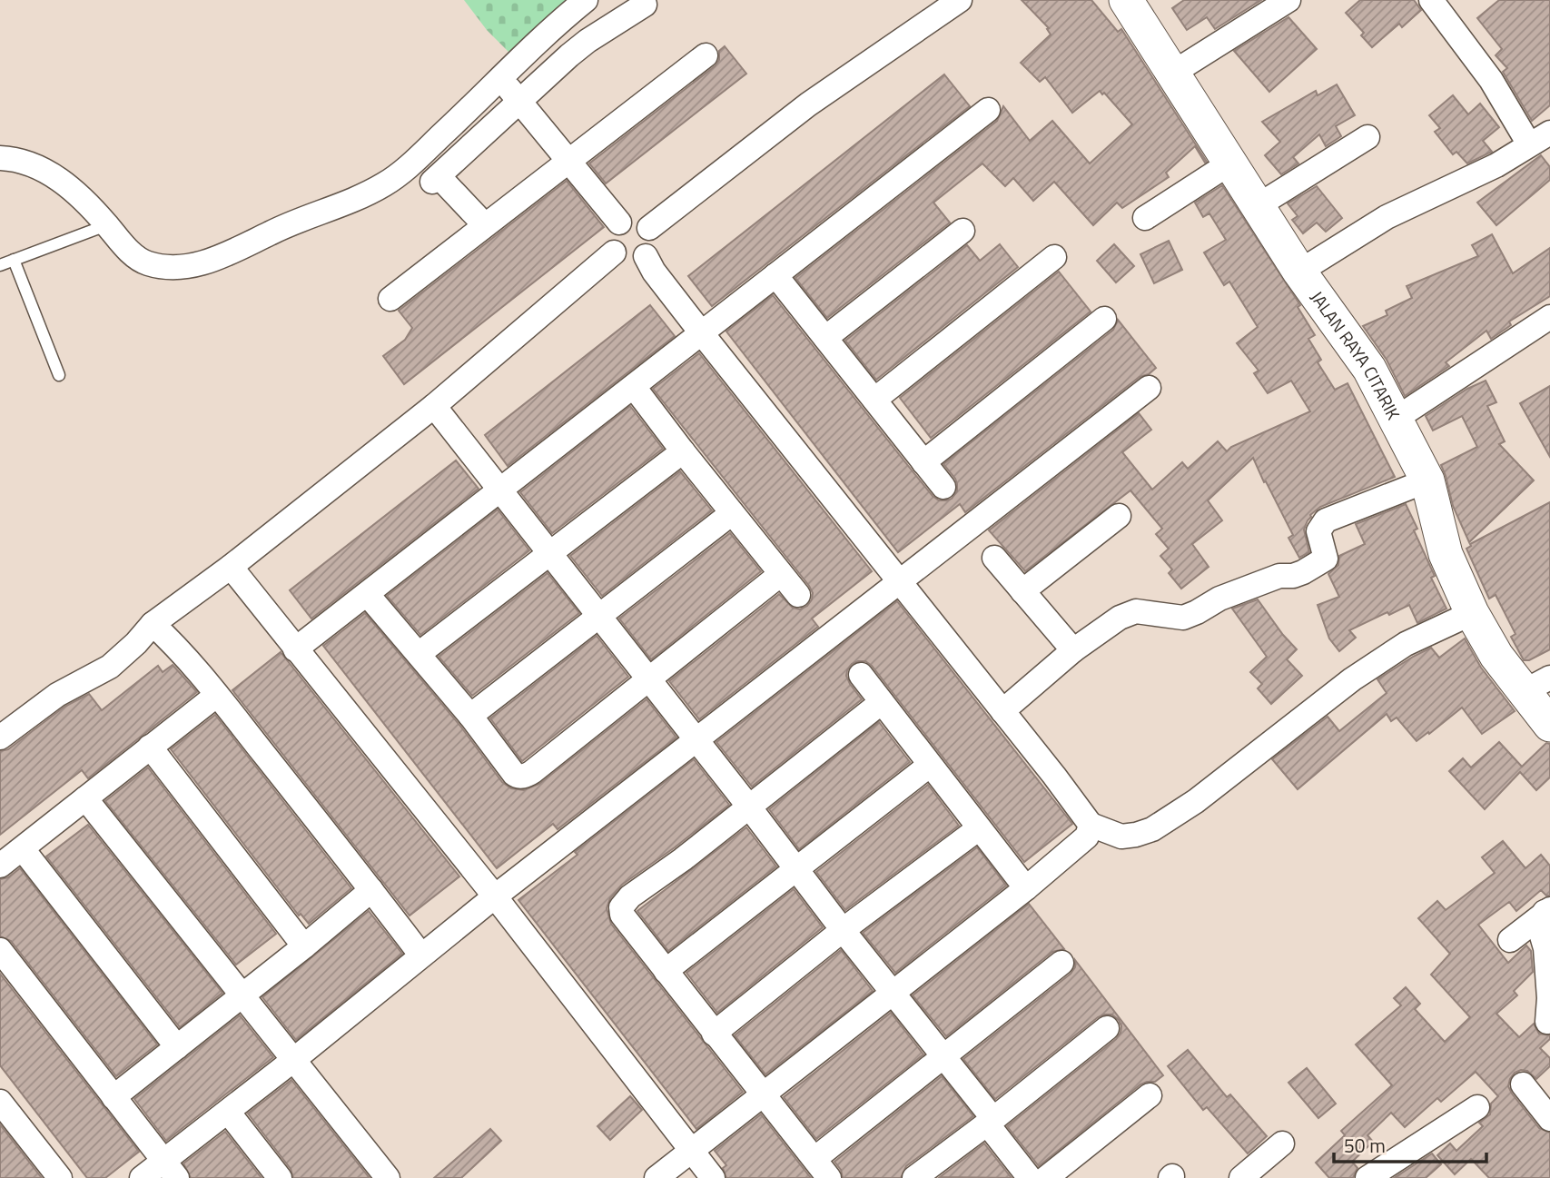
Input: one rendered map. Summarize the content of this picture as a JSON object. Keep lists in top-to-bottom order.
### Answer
{
  "streets": {
    "street": ["JALAN RAYA CITARIK"]
  },
  "scale_bar": "50 m"
}
